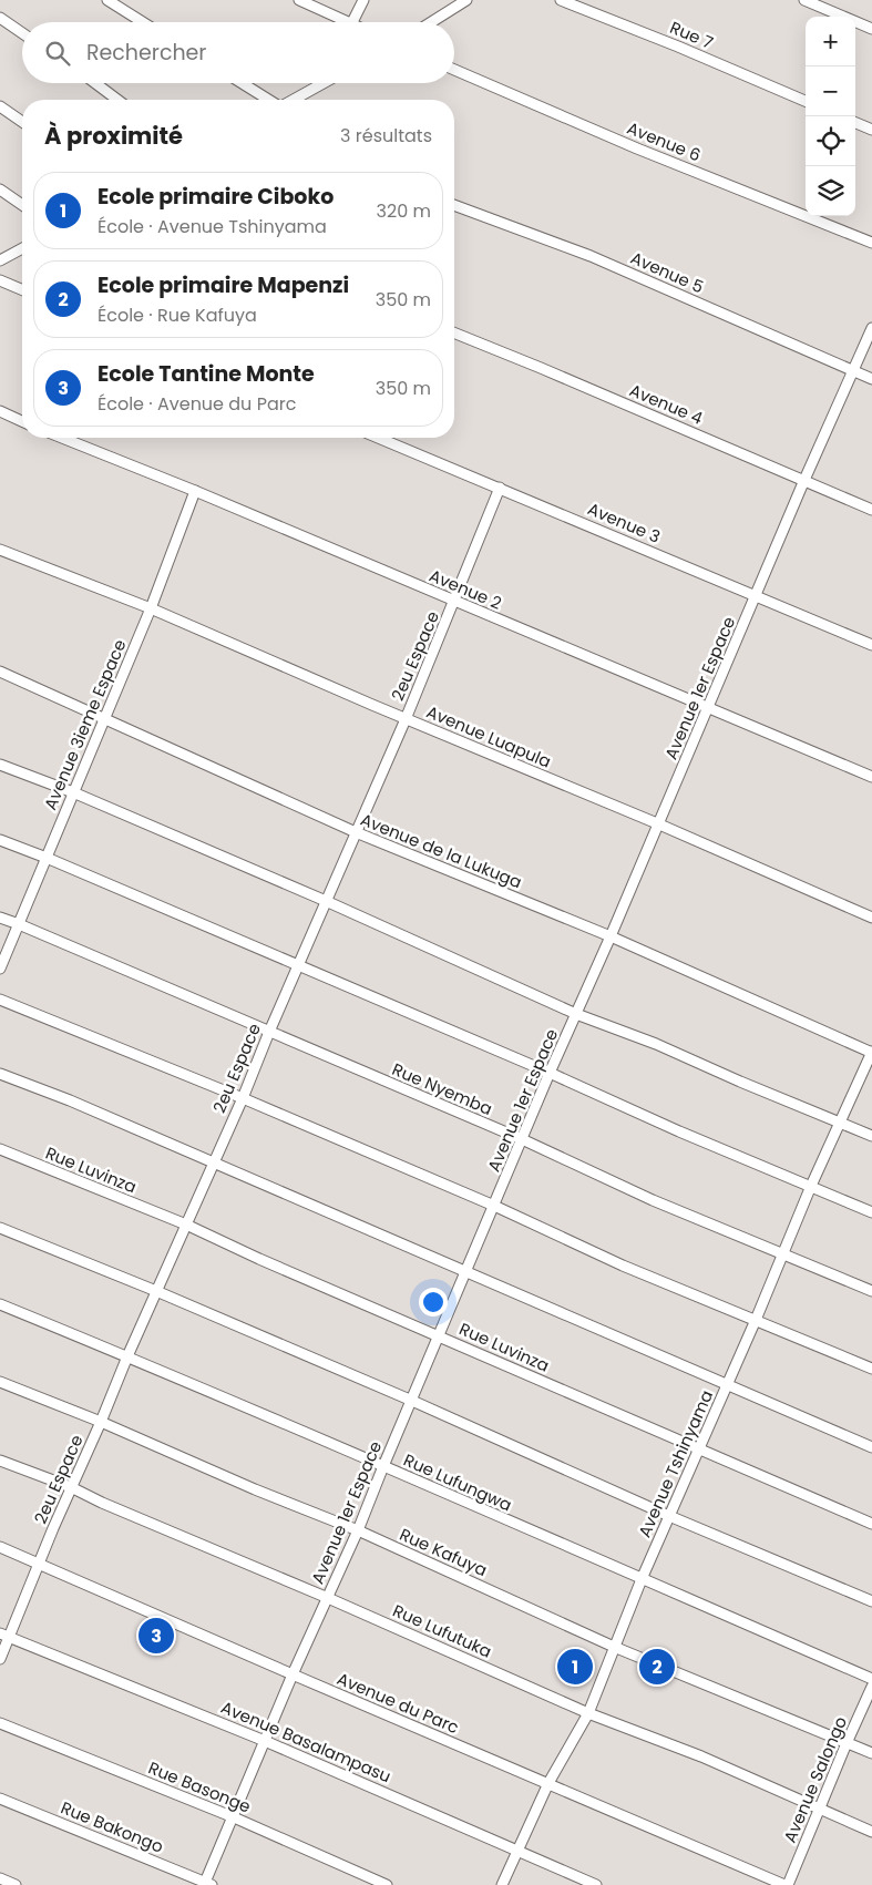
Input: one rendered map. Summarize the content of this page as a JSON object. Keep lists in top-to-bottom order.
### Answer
{
  "streets": {
    "street": [
      "Rue 7",
      "Avenue 6",
      "Avenue 5",
      "Avenue 4",
      "Avenue 3",
      "Avenue 2",
      "2eu Espace",
      "Avenue 1er Espace",
      "Avenue 3ieme Espace",
      "Avenue Luapula",
      "Avenue de la Lukuga",
      "Rue Nyemba",
      "Rue Luvinza",
      "Avenue Tshinyama",
      "Rue Lufungwa",
      "Rue Kafuya",
      "Rue Lufutuka",
      "Avenue du Parc",
      "Avenue Basalampasu",
      "Avenue Salongo",
      "Rue Basonge",
      "Rue Bakongo"
    ]
  },
  "crossings": [
    ["Avenue 5", "Avenue 1er Espace"],
    ["Avenue 4", "Avenue 1er Espace"],
    ["Avenue 3", "2eu Espace"],
    ["Avenue 3", "Avenue 1er Espace"],
    ["Avenue 2", "2eu Espace"],
    ["Avenue 2", "Avenue 1er Espace"],
    ["Avenue 2", "Avenue 3ieme Espace"],
    ["2eu Espace", "Avenue Luapula"],
    ["2eu Espace", "Avenue de la Lukuga"],
    ["2eu Espace", "Rue Nyemba"],
    ["2eu Espace", "Rue Luvinza"],
    ["2eu Espace", "Rue Lufungwa"],
    ["2eu Espace", "Rue Kafuya"],
    ["2eu Espace", "Rue Lufutuka"],
    ["2eu Espace", "Avenue du Parc"],
    ["2eu Espace", "Avenue Basalampasu"],
    ["Avenue 1er Espace", "Avenue Luapula"],
    ["Avenue 1er Espace", "Avenue de la Lukuga"],
    ["Avenue 1er Espace", "Rue Nyemba"],
    ["Avenue 1er Espace", "Rue Luvinza"],
    ["Avenue 1er Espace", "Rue Lufungwa"],
    ["Avenue 1er Espace", "Rue Kafuya"],
    ["Avenue 1er Espace", "Rue Lufutuka"],
    ["Avenue 1er Espace", "Avenue du Parc"],
    ["Avenue 1er Espace", "Avenue Basalampasu"],
    ["Avenue 1er Espace", "Rue Basonge"],
    ["Avenue 1er Espace", "Rue Bakongo"],
    ["Avenue 3ieme Espace", "Avenue Luapula"],
    ["Avenue 3ieme Espace", "Avenue de la Lukuga"],
    ["Avenue 3ieme Espace", "Rue Nyemba"],
    ["Avenue de la Lukuga", "Avenue Tshinyama"],
    ["Rue Nyemba", "Avenue Tshinyama"],
    ["Rue Luvinza", "Avenue Tshinyama"],
    ["Avenue Tshinyama", "Rue Lufungwa"],
    ["Avenue Tshinyama", "Rue Kafuya"],
    ["Avenue Tshinyama", "Rue Lufutuka"],
    ["Avenue Tshinyama", "Avenue du Parc"],
    ["Avenue Tshinyama", "Avenue Basalampasu"],
    ["Rue Kafuya", "Avenue Salongo"],
    ["Rue Lufutuka", "Avenue Salongo"],
    ["Avenue du Parc", "Avenue Salongo"]
  ],
  "page": {
    "map_buttons": ["+", "−"],
    "search": "Rechercher",
    "heading": ["À proximité", "3 résultats"],
    "list": [
      {
        "mark": "1",
        "name": "Ecole primaire Ciboko",
        "note": "École · Avenue Tshinyama",
        "value": "320 m"
      },
      {
        "mark": "2",
        "name": "Ecole primaire Mapenzi",
        "note": "École · Rue Kafuya",
        "value": "350 m"
      },
      {
        "mark": "3",
        "name": "Ecole Tantine Monte",
        "note": "École · Avenue du Parc",
        "value": "350 m"
      }
    ],
    "pins": ["3", "1", "2"]
  }
}
